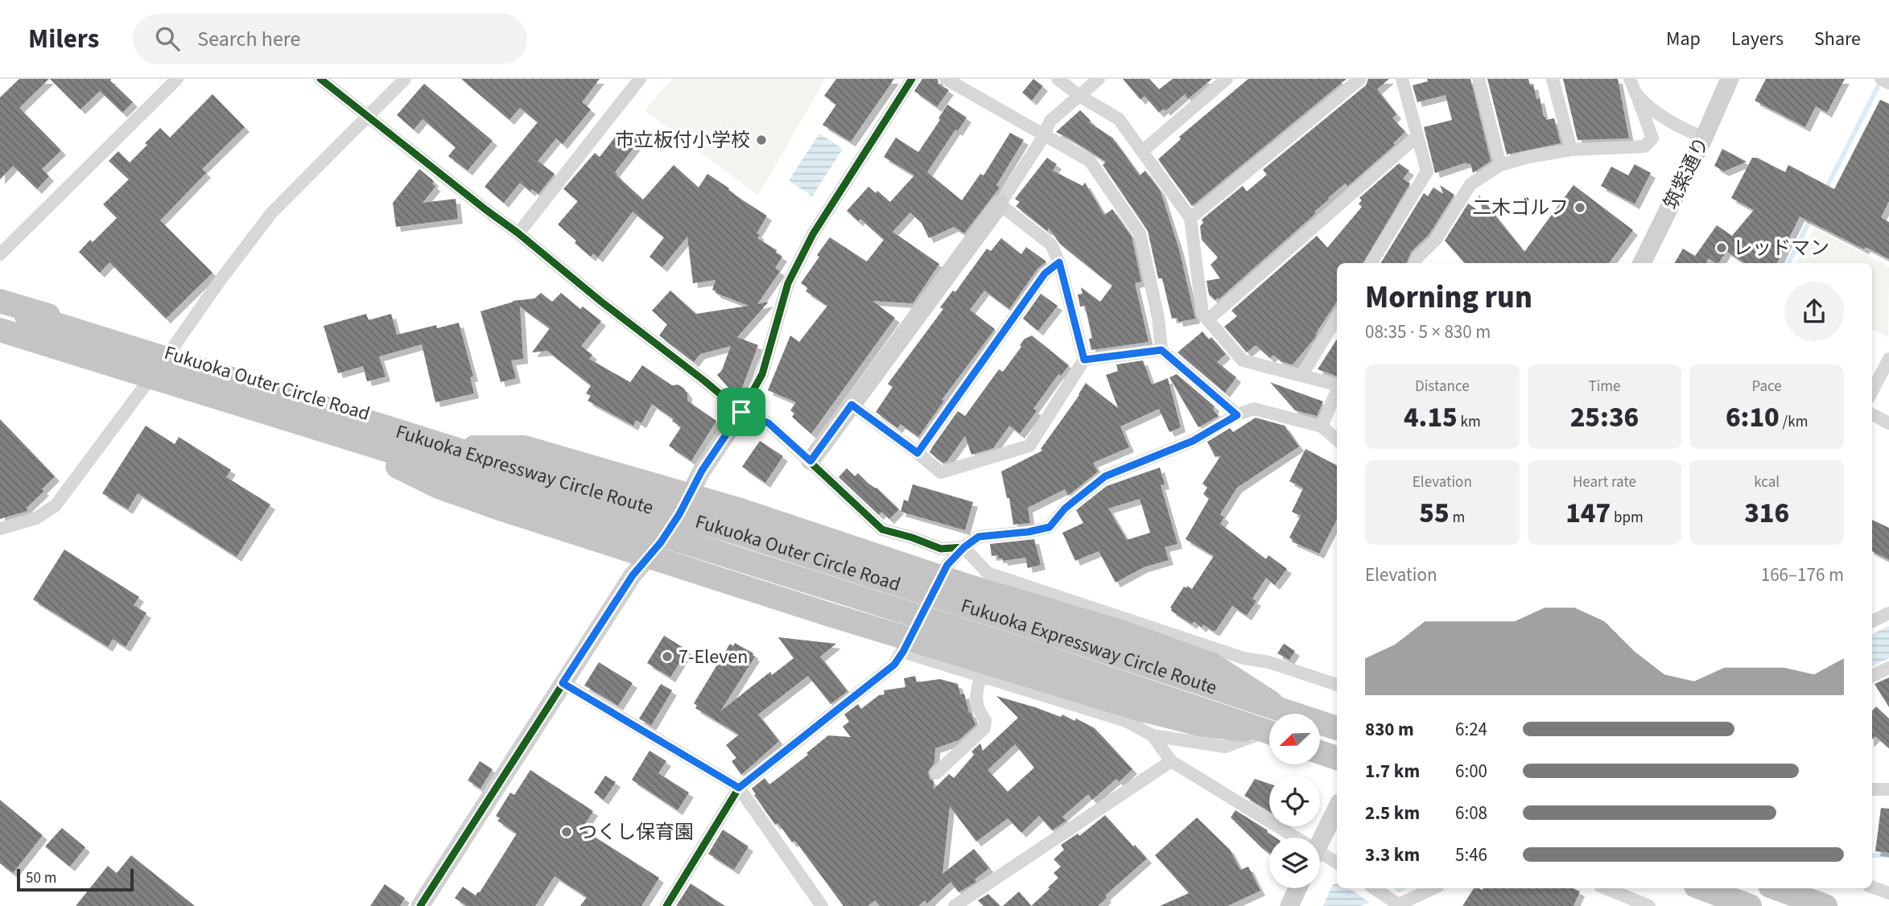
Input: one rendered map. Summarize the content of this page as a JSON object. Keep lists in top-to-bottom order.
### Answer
{
  "streets": {
    "highway": ["Fukuoka Outer Circle Road", "Fukuoka Expressway Circle Route"],
    "street": ["筑紫通り"]
  },
  "crossings": [
    ["Fukuoka Outer Circle Road", "Fukuoka Expressway Circle Route"]
  ],
  "places": [
    "市立板付小学校",
    "二木ゴルフ",
    "レッドマン",
    "7-Eleven",
    "つくし保育園"
  ],
  "scale_bar": "50 m",
  "north": "bottom left",
  "page": {
    "header": "Milers",
    "search": "Search here",
    "nav": ["Map", "Layers", "Share"],
    "heading": ["Morning run", "08:35 · 5 × 830 m"],
    "stats": [
      ["Distance", "4.15 km"],
      ["Time", "25:36"],
      ["Pace", "6:10 /km"],
      ["Elevation", "55 m"],
      ["Heart rate", "147 bpm"],
      ["kcal", "316"]
    ],
    "chart": ["Elevation", "166–176 m"],
    "list": [
      {
        "name": "830 m",
        "note": "6:24"
      },
      {
        "name": "1.7 km",
        "note": "6:00"
      },
      {
        "name": "2.5 km",
        "note": "6:08"
      },
      {
        "name": "3.3 km",
        "note": "5:46"
      }
    ],
    "scale": "50 m"
  }
}
